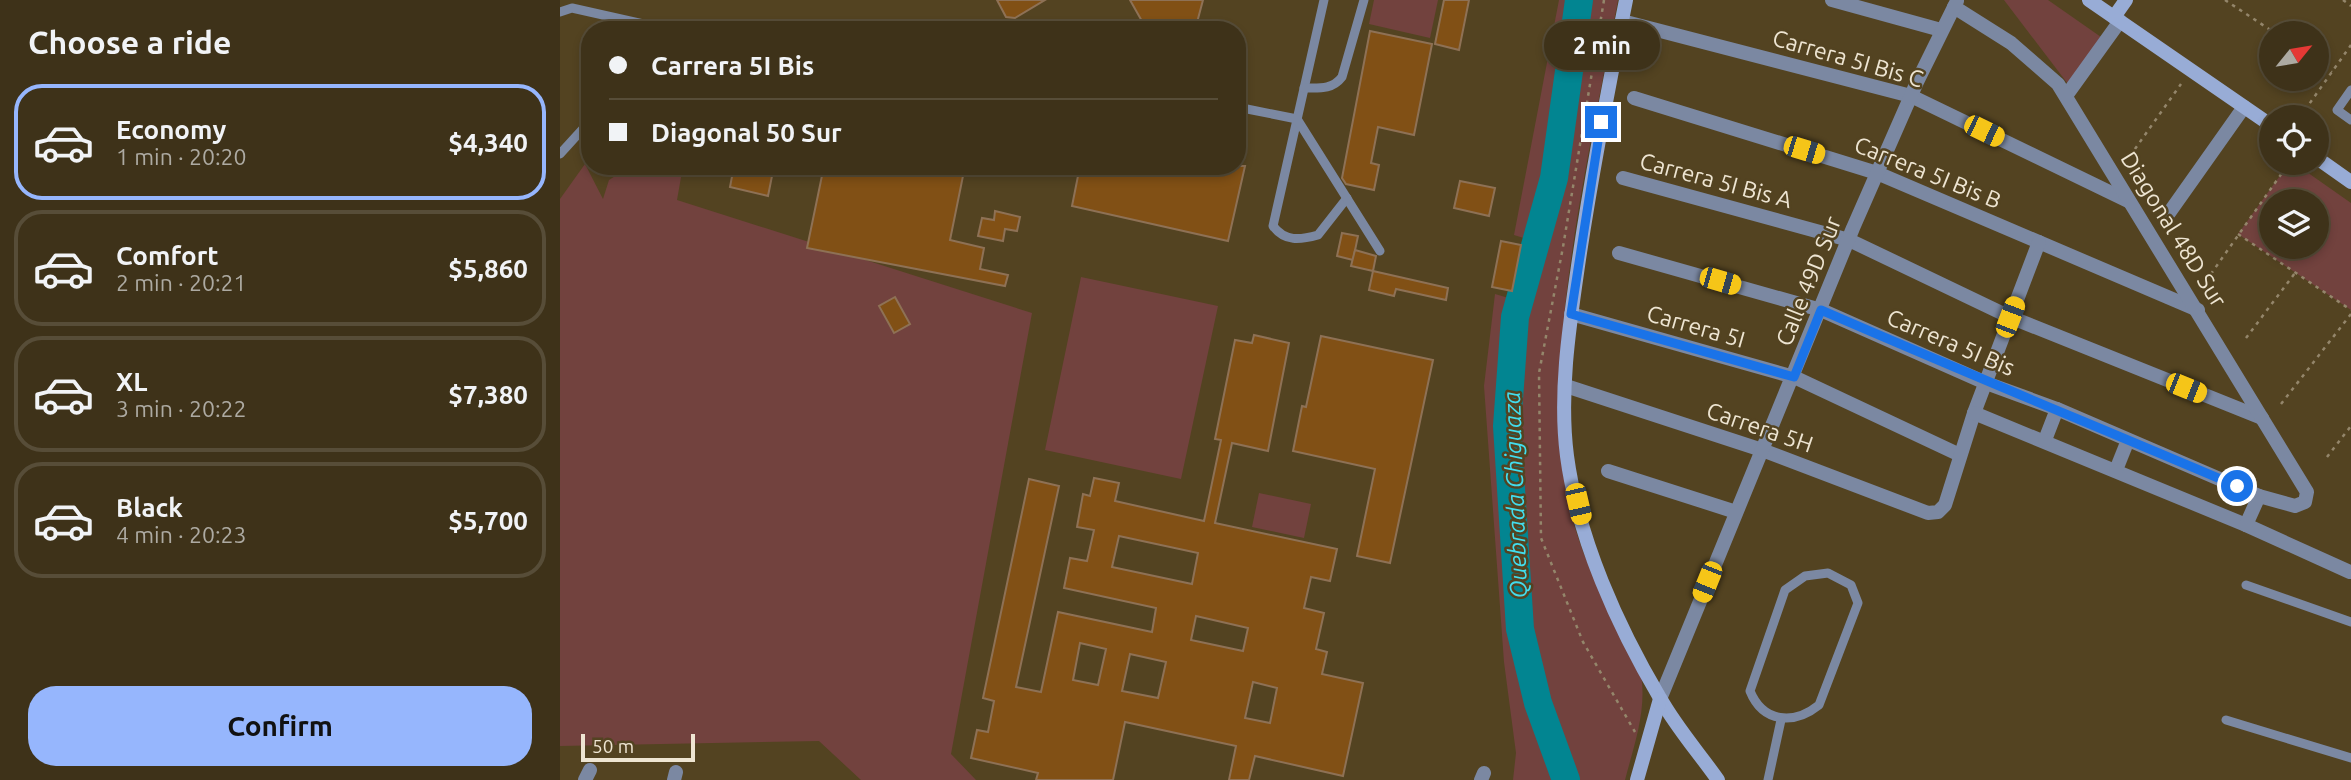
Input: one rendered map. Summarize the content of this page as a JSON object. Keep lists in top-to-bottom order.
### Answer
{
  "streets": {
    "street": [
      "Carrera 5I Bis C",
      "Carrera 5I Bis B",
      "Carrera 5I Bis A",
      "Diagonal 48D Sur",
      "Calle 49D Sur",
      "Carrera 5I",
      "Carrera 5I Bis",
      "Carrera 5H"
    ]
  },
  "crossings": [
    ["Carrera 5I Bis C", "Diagonal 48D Sur"],
    ["Carrera 5I Bis C", "Calle 49D Sur"],
    ["Carrera 5I Bis B", "Diagonal 48D Sur"],
    ["Carrera 5I Bis B", "Calle 49D Sur"],
    ["Carrera 5I Bis A", "Diagonal 48D Sur"],
    ["Carrera 5I Bis A", "Calle 49D Sur"],
    ["Diagonal 48D Sur", "Calle 49D Sur"],
    ["Diagonal 48D Sur", "Carrera 5I Bis"],
    ["Calle 49D Sur", "Carrera 5I"],
    ["Calle 49D Sur", "Carrera 5I Bis"],
    ["Calle 49D Sur", "Carrera 5H"],
    ["Carrera 5I", "Carrera 5H"]
  ],
  "water": ["Quebrada Chiguaza"],
  "scale_bar": "50 m",
  "north": "top right",
  "page": {
    "heading": "Choose a ride",
    "bubble": "2 min",
    "banner": ["Carrera 5I Bis", "Diagonal 50 Sur"],
    "list": [
      {
        "name": "Economy",
        "note": "1 min · 20:20",
        "value": "$4,340"
      },
      {
        "name": "Comfort",
        "note": "2 min · 20:21",
        "value": "$5,860"
      },
      {
        "name": "XL",
        "note": "3 min · 20:22",
        "value": "$7,380"
      },
      {
        "name": "Black",
        "note": "4 min · 20:23",
        "value": "$5,700"
      }
    ],
    "buttons": "Confirm",
    "scale": "50 m"
  }
}
